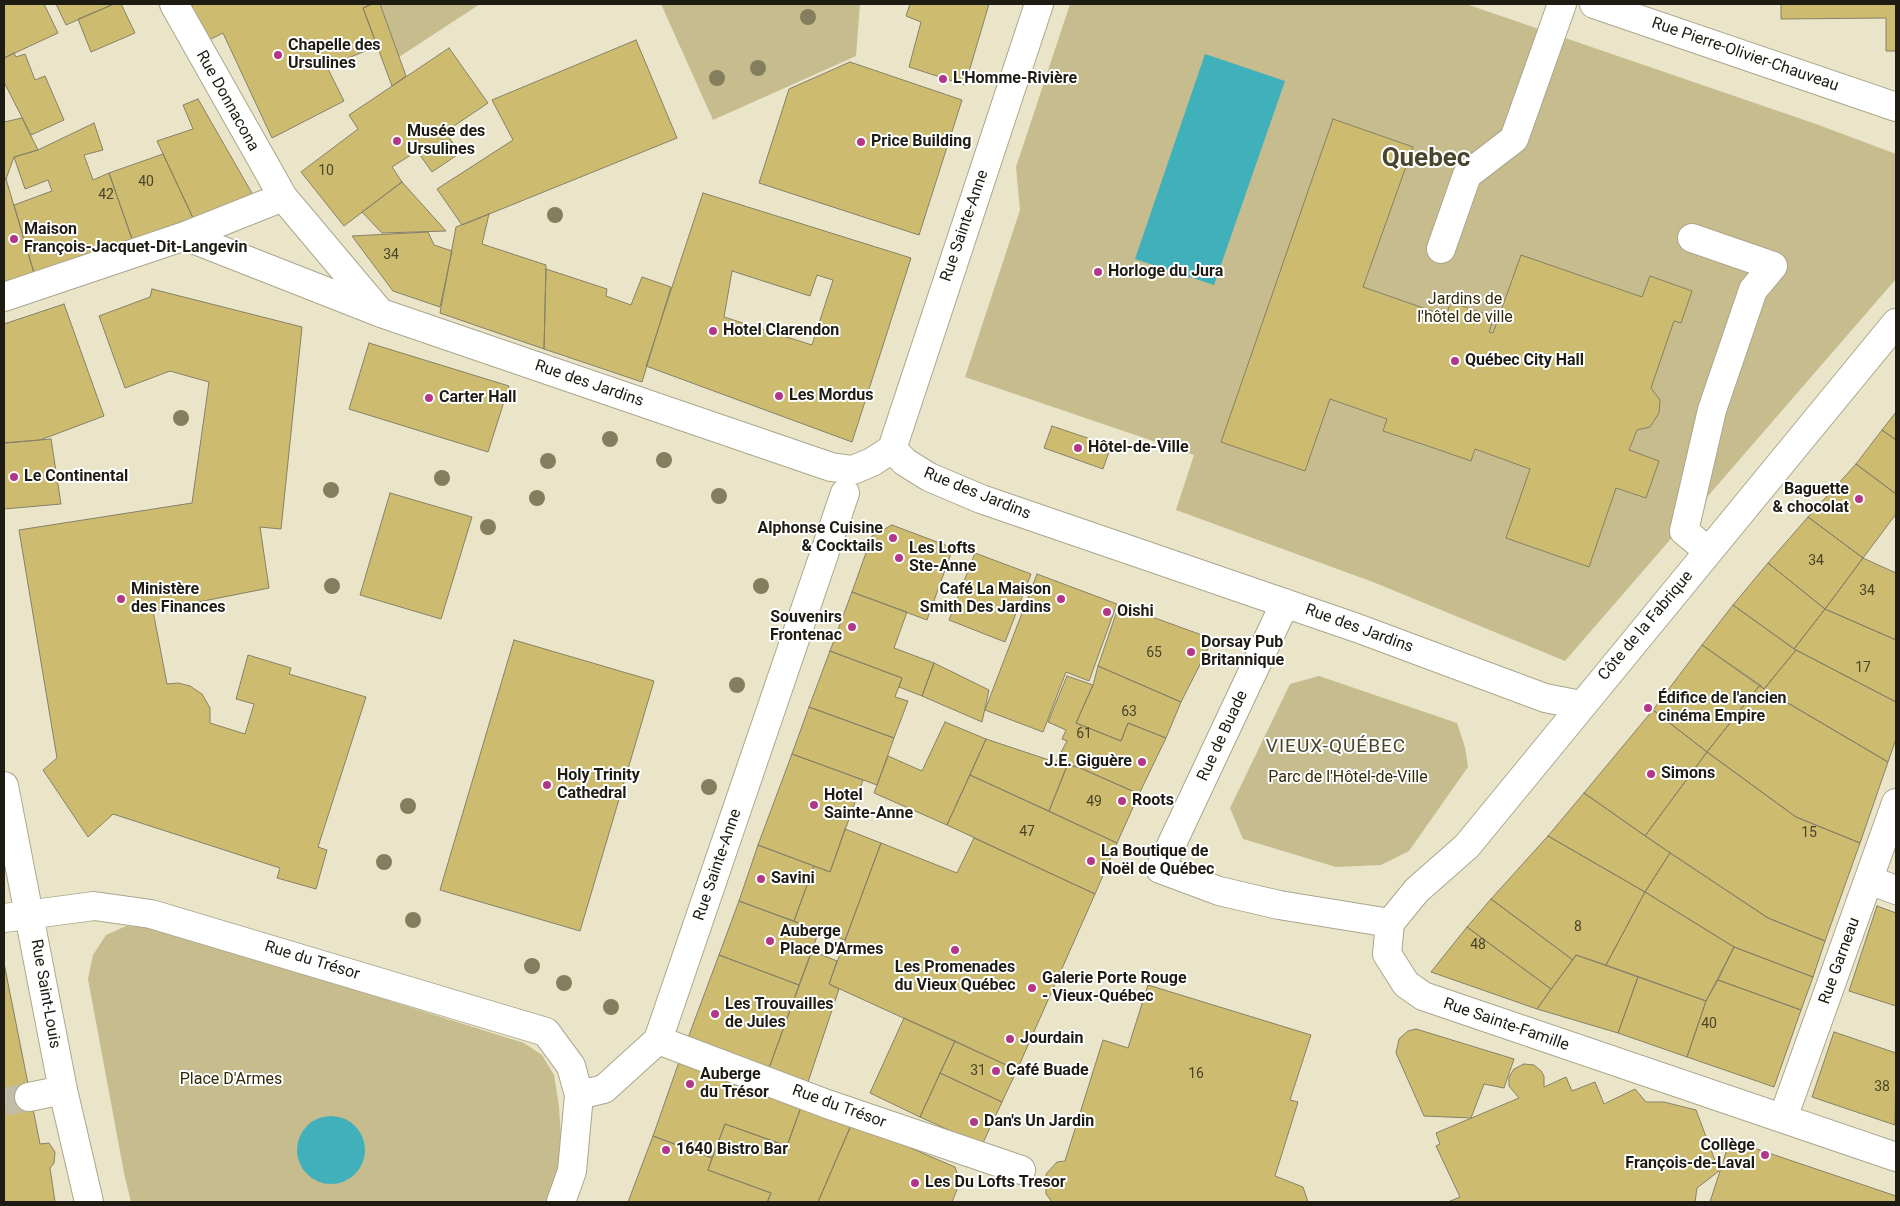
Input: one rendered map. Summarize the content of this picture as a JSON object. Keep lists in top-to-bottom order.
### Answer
{
  "streets": {
    "street": [
      "Rue Pierre-Olivier-Chauveau",
      "Rue Donnacona",
      "Rue Sainte-Anne",
      "Rue des Jardins",
      "Côte de la Fabrique",
      "Rue de Buade",
      "Rue du Trésor",
      "Rue Garneau",
      "Rue Saint-Louis",
      "Rue Sainte-Famille"
    ]
  },
  "crossings": [
    ["Rue Sainte-Anne", "Rue des Jardins"],
    ["Rue Sainte-Anne", "Rue du Trésor"],
    ["Rue des Jardins", "Côte de la Fabrique"],
    ["Rue des Jardins", "Rue de Buade"],
    ["Côte de la Fabrique", "Rue de Buade"],
    ["Côte de la Fabrique", "Rue Sainte-Famille"],
    ["Rue de Buade", "Rue Sainte-Famille"],
    ["Rue du Trésor", "Rue Saint-Louis"],
    ["Rue Garneau", "Rue Sainte-Famille"]
  ],
  "districts": ["Quebec", "VIEUX-QUÉBEC"],
  "parks": ["Jardins de l'hôtel de ville", "Parc de l'Hôtel-de-Ville", "Place D'Armes"],
  "places": [
    "Chapelle des Ursulines",
    "L'Homme-Rivière",
    "Musée des Ursulines",
    "Price Building",
    "Maison François-Jacquet-Dit-Langevin",
    "Horloge du Jura",
    "Hotel Clarendon",
    "Québec City Hall",
    "Les Mordus",
    "Carter Hall",
    "Hôtel-de-Ville",
    "Le Continental",
    "Baguette & chocolat",
    "Alphonse Cuisine & Cocktails",
    "Les Lofts Ste-Anne",
    "Ministère des Finances",
    "Café La Maison Smith Des Jardins",
    "Oishi",
    "Souvenirs Frontenac",
    "Dorsay Pub Britannique",
    "Édifice de l'ancien cinéma Empire",
    "J.E. Giguère",
    "Simons",
    "Holy Trinity Cathedral",
    "Roots",
    "Hotel Sainte-Anne",
    "La Boutique de Noël de Québec",
    "Savini",
    "Auberge Place D'Armes",
    "Les Promenades du Vieux Québec",
    "Galerie Porte Rouge - Vieux-Québec",
    "Les Trouvailles de Jules",
    "Jourdain",
    "Café Buade",
    "Auberge du Trésor",
    "Dan's Un Jardin",
    "1640 Bistro Bar",
    "Collège François-de-Laval",
    "Les Du Lofts Tresor"
  ],
  "house_numbers": [
    "10",
    "40",
    "42",
    "34",
    "34",
    "34",
    "65",
    "17",
    "63",
    "61",
    "49",
    "47",
    "15",
    "8",
    "48",
    "40",
    "31",
    "16",
    "38"
  ]
}
